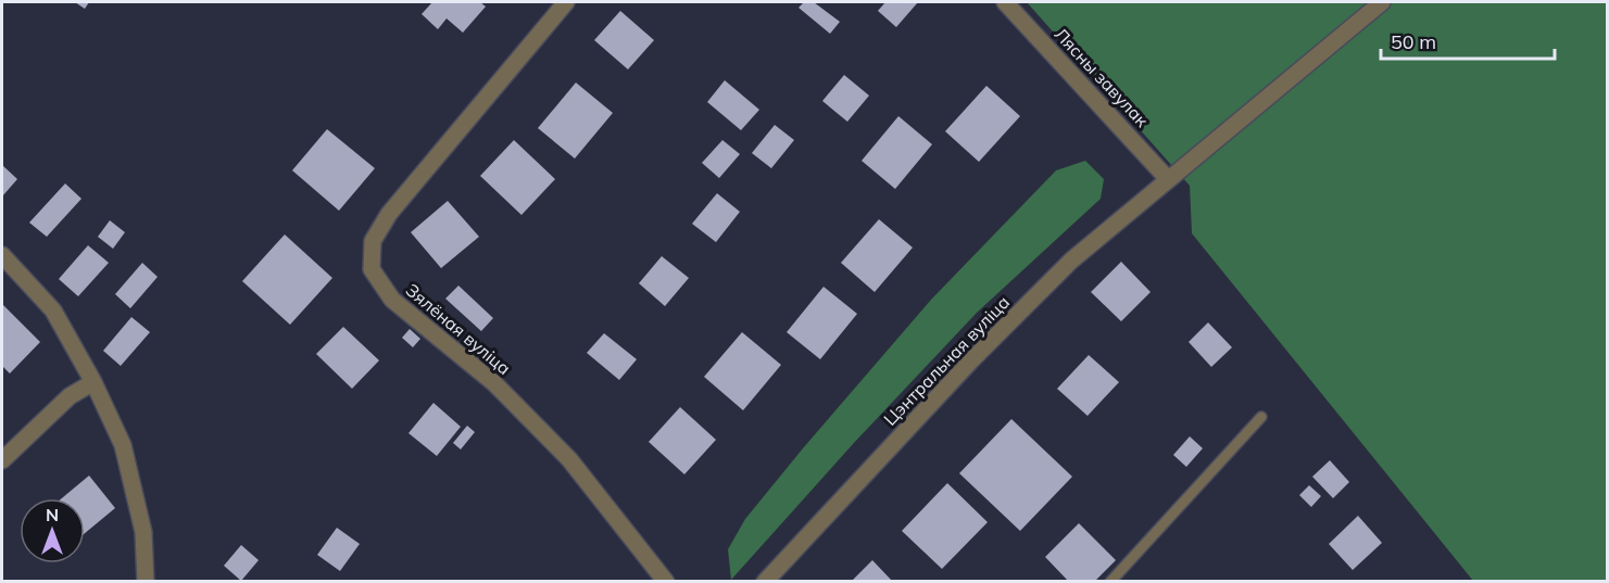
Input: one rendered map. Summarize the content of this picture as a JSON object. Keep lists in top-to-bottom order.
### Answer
{
  "streets": {
    "street": ["Лясны завулак", "Зялёная вуліца", "Цэнтральная вуліца"]
  },
  "crossings": [
    ["Лясны завулак", "Цэнтральная вуліца"]
  ],
  "scale_bar": "50 m",
  "north": "top"
}
